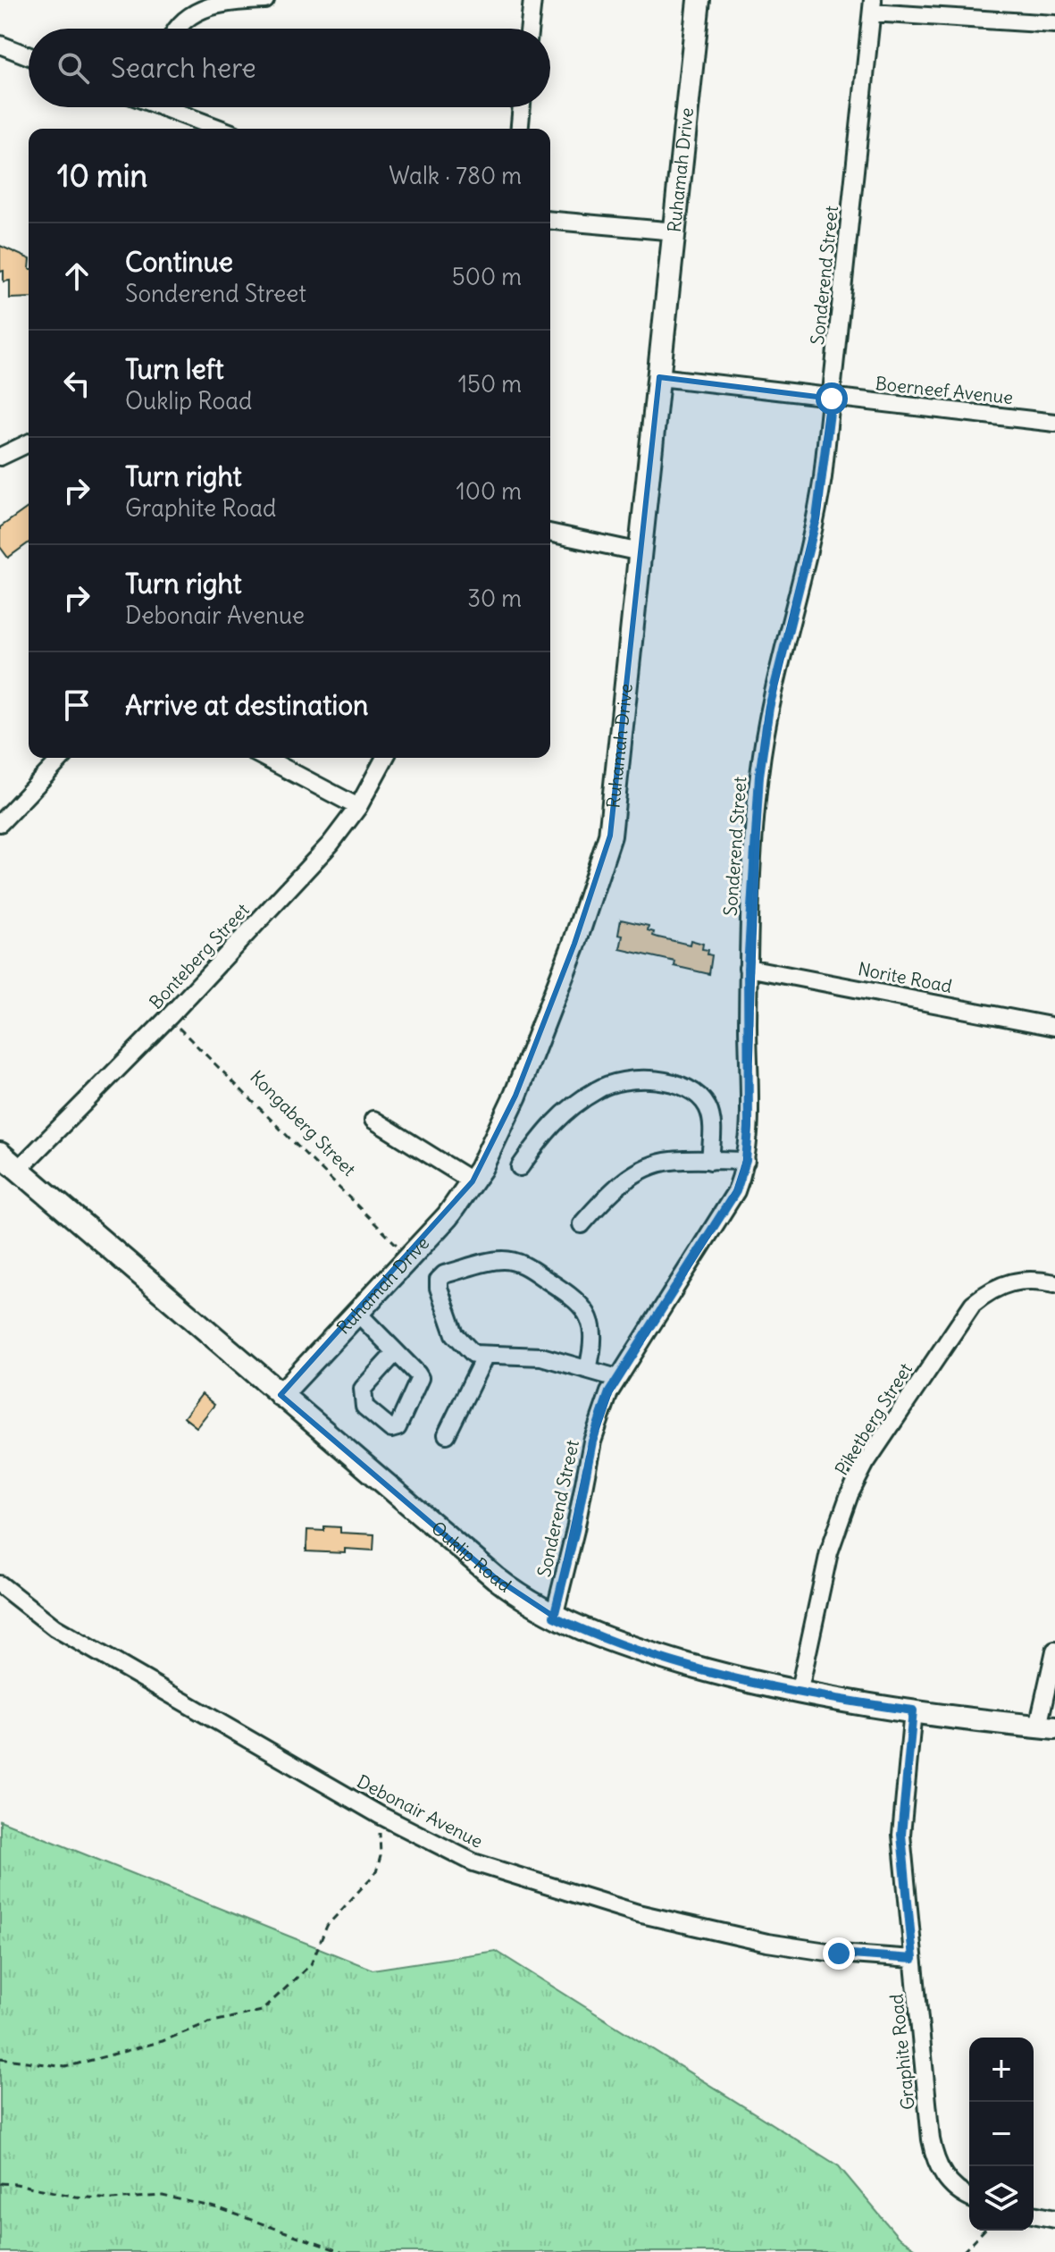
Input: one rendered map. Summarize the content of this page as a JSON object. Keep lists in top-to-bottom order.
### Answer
{
  "streets": {
    "street": [
      "Ruhamah Drive",
      "Sonderend Street",
      "Boerneef Avenue",
      "Bonteberg Street",
      "Norite Road",
      "Piketberg Street",
      "Ouklip Road",
      "Debonair Avenue",
      "Graphite Road"
    ],
    "path": ["Kongaberg Street"]
  },
  "crossings": [
    ["Ruhamah Drive", "Boerneef Avenue"],
    ["Ruhamah Drive", "Kongaberg Street"],
    ["Ruhamah Drive", "Ouklip Road"],
    ["Sonderend Street", "Boerneef Avenue"],
    ["Sonderend Street", "Norite Road"],
    ["Sonderend Street", "Ouklip Road"],
    ["Bonteberg Street", "Kongaberg Street"],
    ["Bonteberg Street", "Ouklip Road"],
    ["Piketberg Street", "Ouklip Road"],
    ["Ouklip Road", "Graphite Road"],
    ["Debonair Avenue", "Graphite Road"]
  ],
  "page": {
    "search": "Search here",
    "heading": ["10 min", "Walk · 780 m"],
    "list": [
      ["Continue", "Sonderend Street", "500 m"],
      ["Turn left", "Ouklip Road", "150 m"],
      ["Turn right", "Graphite Road", "100 m"],
      ["Turn right", "Debonair Avenue", "30 m"],
      "Arrive at destination"
    ],
    "map_buttons": ["+", "−"]
  }
}
